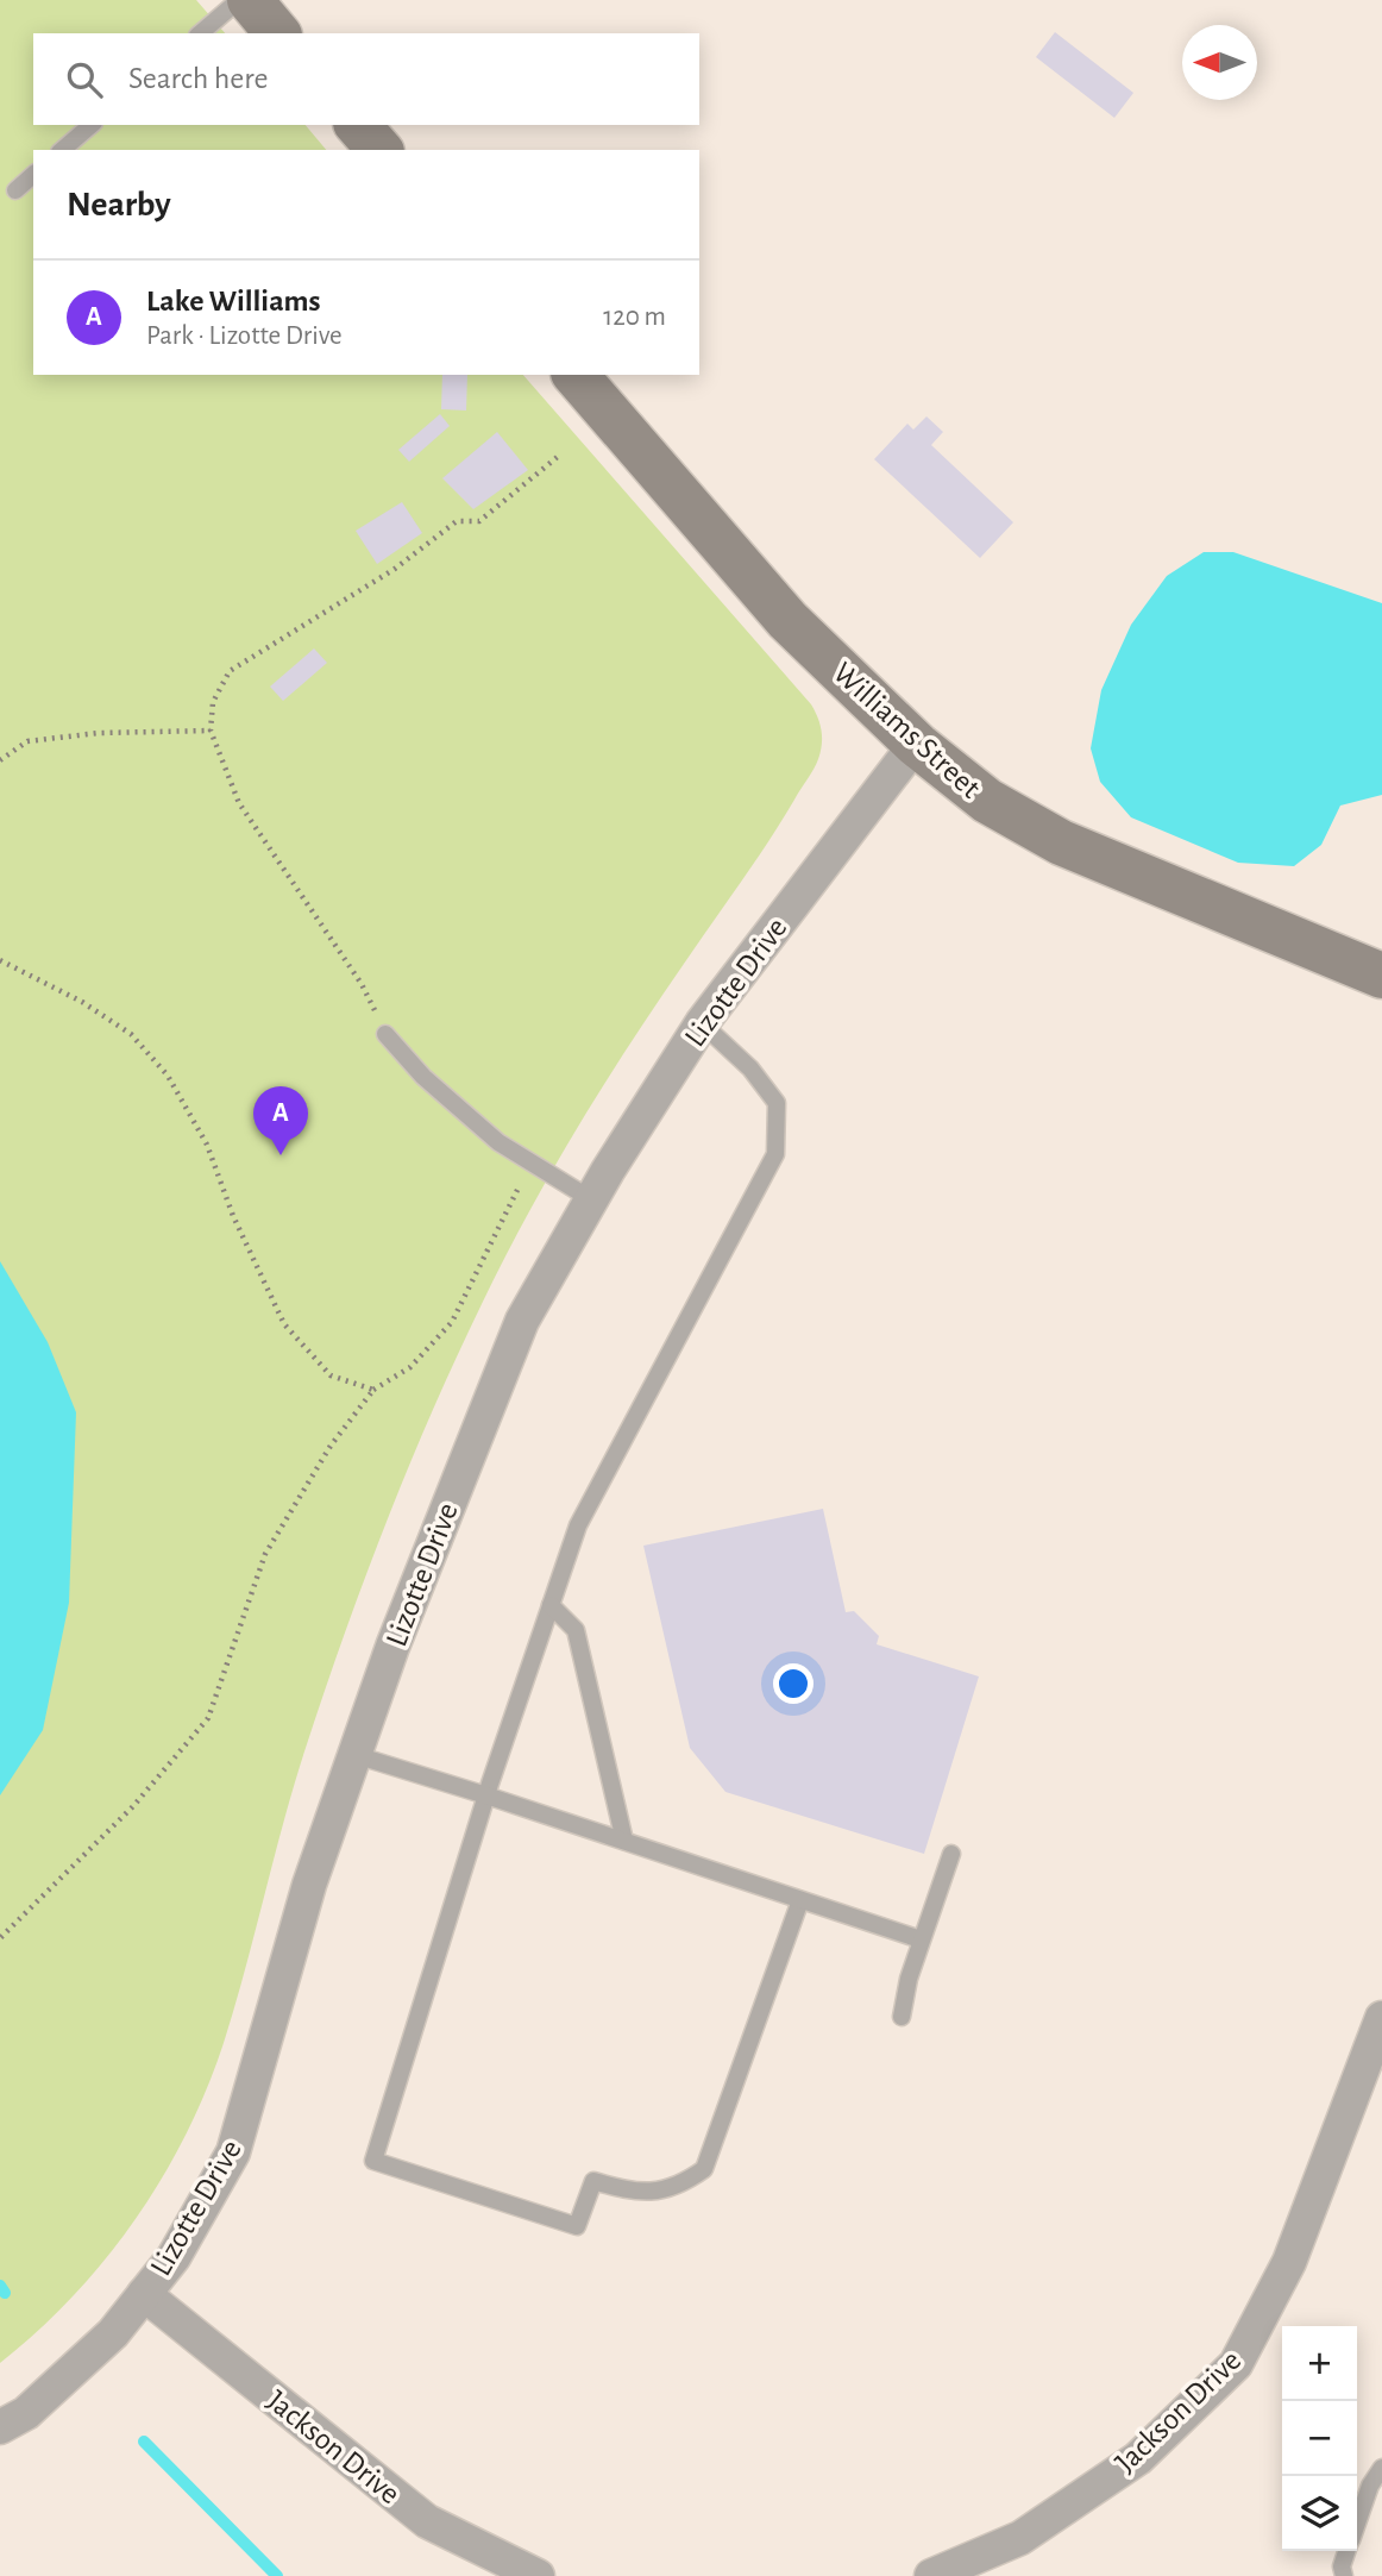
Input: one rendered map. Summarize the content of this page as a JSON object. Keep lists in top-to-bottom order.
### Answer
{
  "streets": {
    "main road": ["Williams Street"],
    "street": ["Lizotte Drive", "Jackson Drive"]
  },
  "crossings": [
    ["Williams Street", "Lizotte Drive"],
    ["Lizotte Drive", "Jackson Drive"]
  ],
  "north": "left",
  "page": {
    "search": "Search here",
    "heading": "Nearby",
    "list": [
      {
        "mark": "A",
        "name": "Lake Williams",
        "note": "Park · Lizotte Drive",
        "value": "120 m"
      }
    ],
    "pins": "A",
    "map_buttons": ["+", "−"]
  }
}
